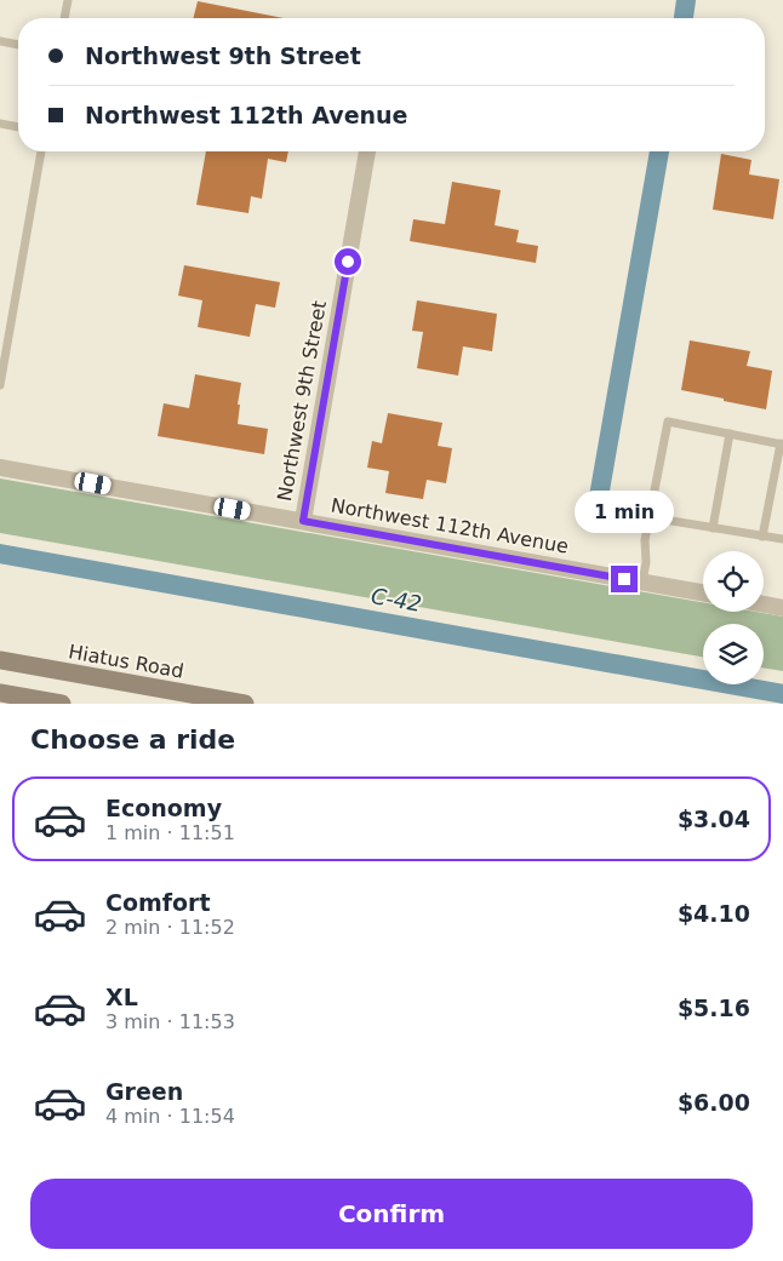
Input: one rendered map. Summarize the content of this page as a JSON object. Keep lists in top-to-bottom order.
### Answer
{
  "streets": {
    "main road": ["Hiatus Road"],
    "street": ["Northwest 9th Street", "Northwest 112th Avenue"]
  },
  "crossings": [
    ["Northwest 9th Street", "Northwest 112th Avenue"]
  ],
  "water": ["C-42"],
  "page": {
    "banner": ["Northwest 9th Street", "Northwest 112th Avenue"],
    "bubble": "1 min",
    "heading": "Choose a ride",
    "list": [
      {
        "name": "Economy",
        "note": "1 min · 11:51",
        "value": "$3.04"
      },
      {
        "name": "Comfort",
        "note": "2 min · 11:52",
        "value": "$4.10"
      },
      {
        "name": "XL",
        "note": "3 min · 11:53",
        "value": "$5.16"
      },
      {
        "name": "Green",
        "note": "4 min · 11:54",
        "value": "$6.00"
      }
    ],
    "buttons": "Confirm"
  }
}
